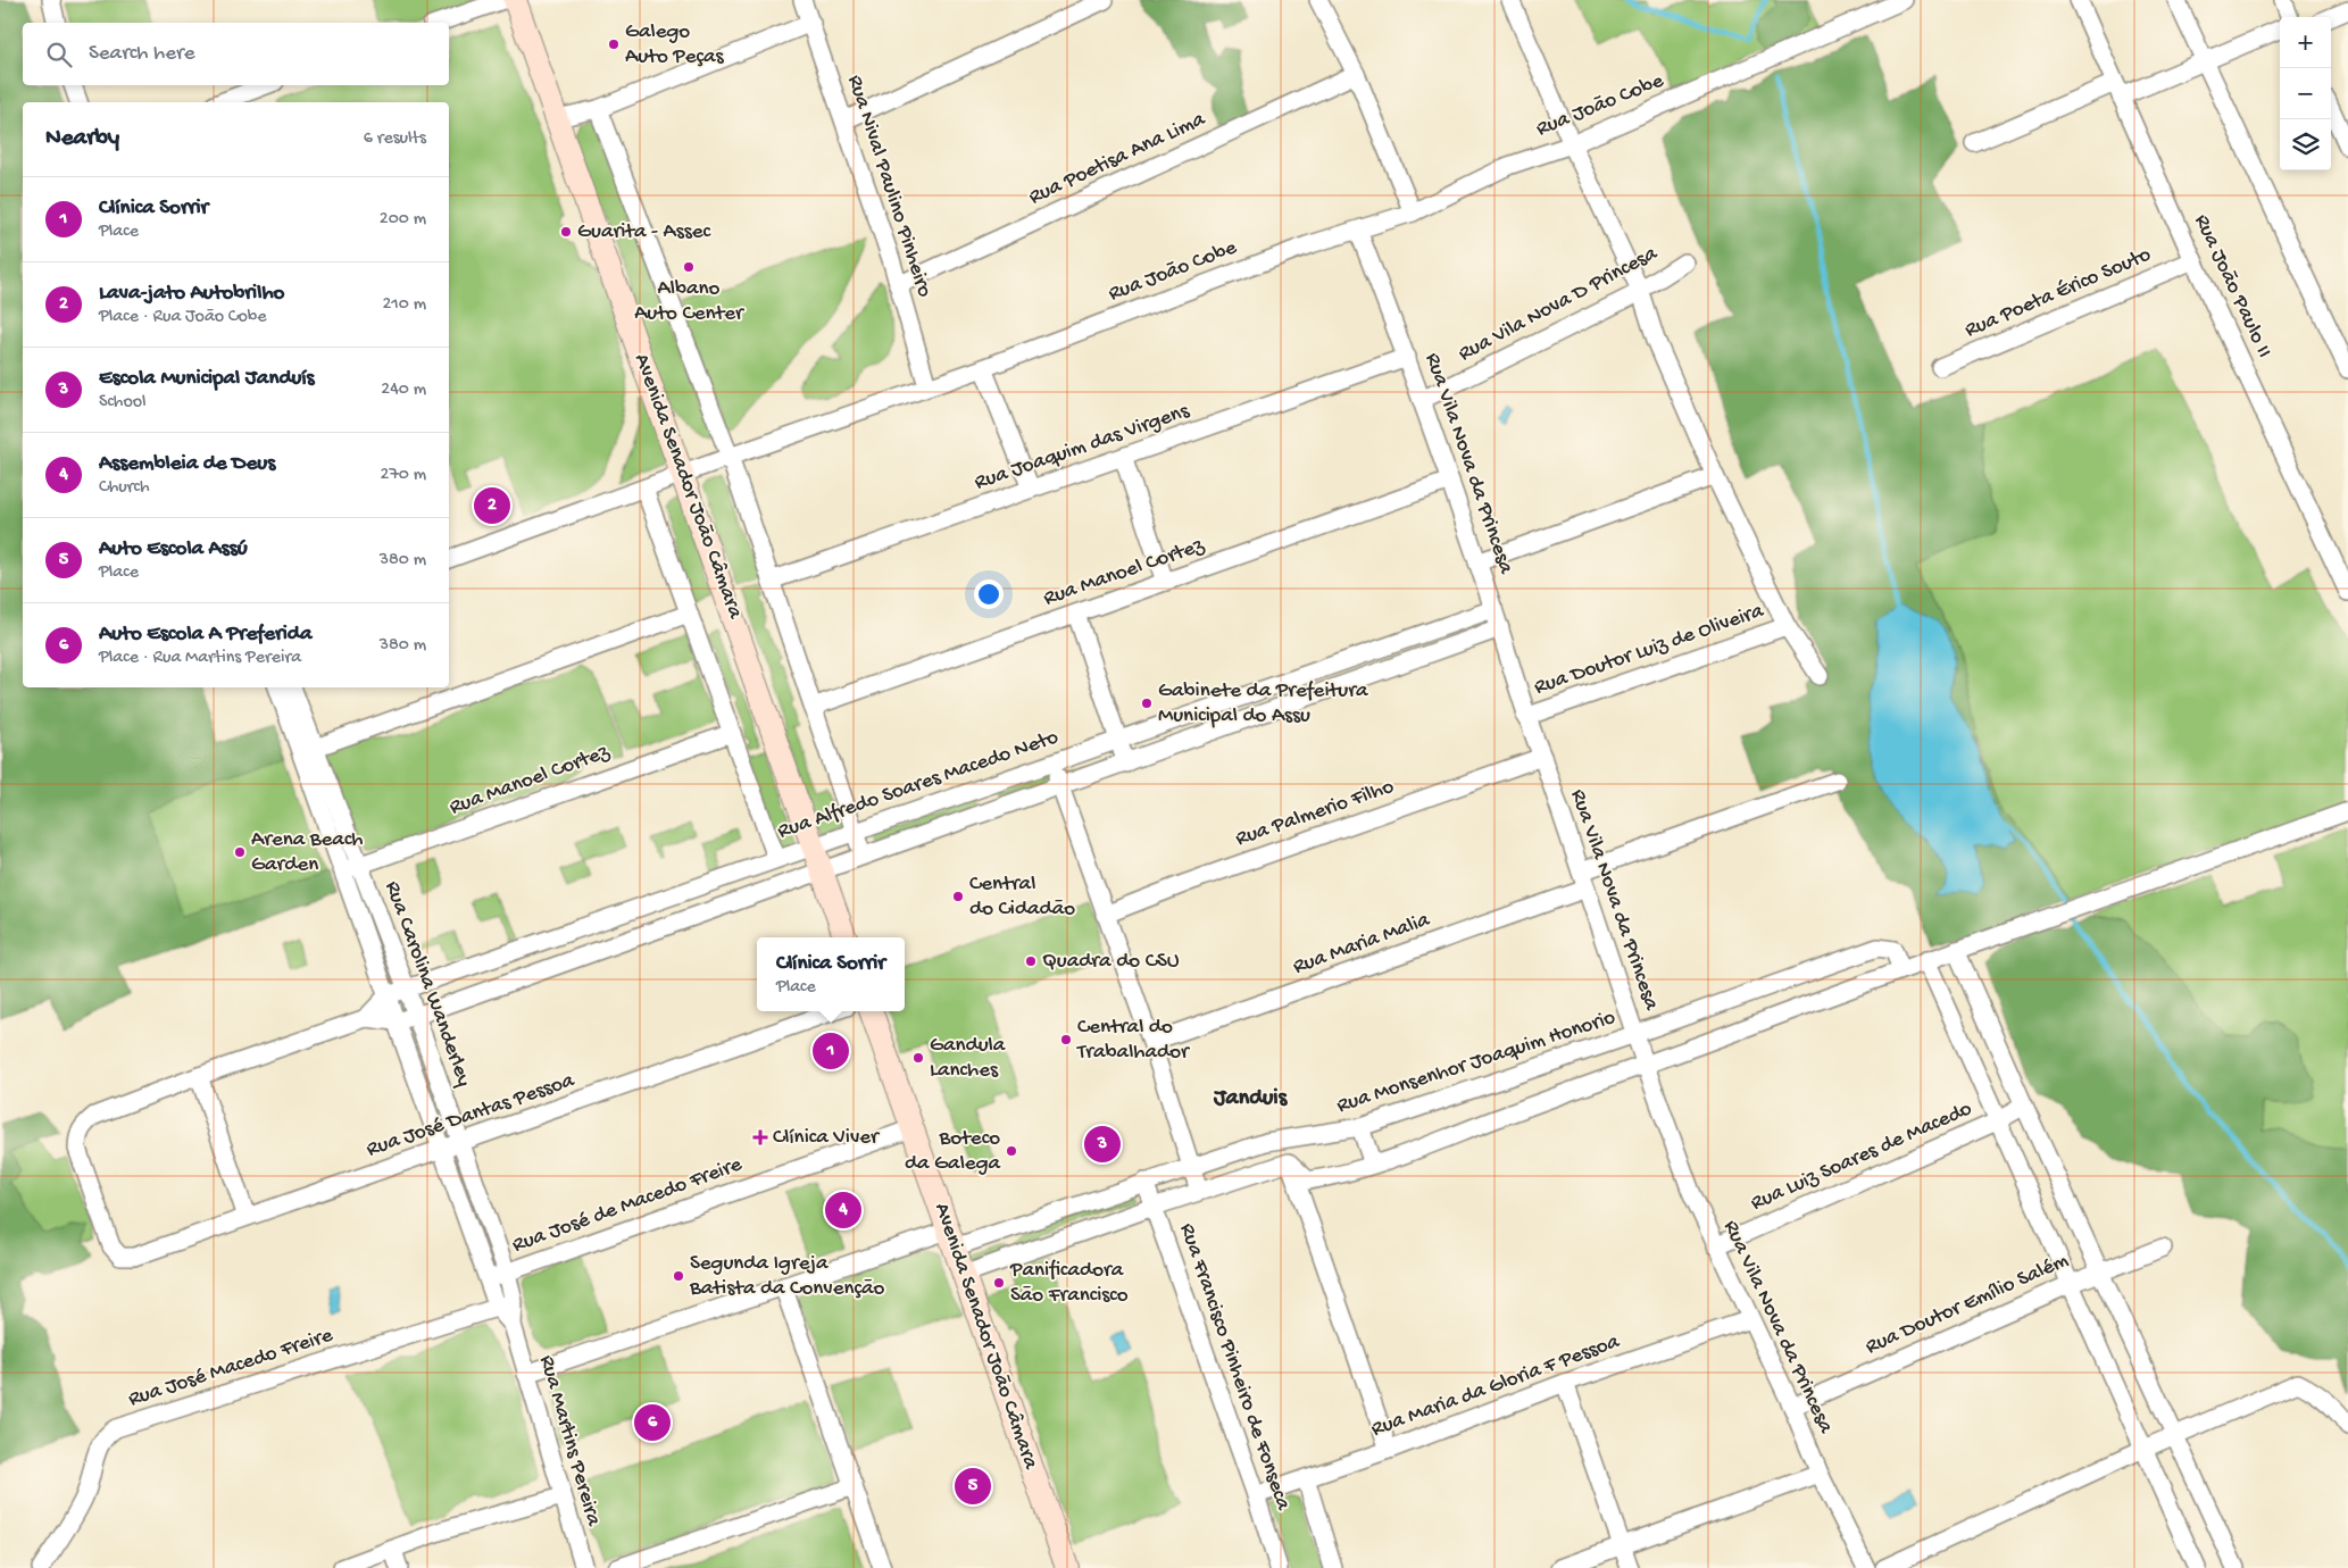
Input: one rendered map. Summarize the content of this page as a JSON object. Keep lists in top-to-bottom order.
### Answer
{
  "streets": {
    "main road": ["Avenida Senador João Câmara"],
    "street": [
      "Rua João Cobe",
      "Rua Poetisa Ana Lima",
      "Rua Nival Paulino Pinheiro",
      "Rua João Paulo II",
      "Rua Poeta Érico Souto",
      "Rua Vila Nova D Princesa",
      "Rua Joaquim das Virgens",
      "Rua Vila Nova da Princesa",
      "Rua Manoel Cortez",
      "Rua Doutor Luiz de Oliveira",
      "Rua Alfredo Soares Macedo Neto",
      "Rua Palmerio Filho",
      "Rua Maria Malia",
      "Rua Carolina Wanderley",
      "Rua Monsenhor Joaquim Honorio",
      "Rua José Dantas Pessoa",
      "Rua Luiz Soares de Macedo",
      "Rua José de Macedo Freire",
      "Rua Doutor Emílio Salém",
      "Rua Francisco Pinheiro de Fonseca",
      "Rua José Macedo Freire",
      "Rua Maria da Gloria F Pessoa",
      "Rua Martins Pereira"
    ]
  },
  "crossings": [
    ["Rua João Cobe", "Rua Nival Paulino Pinheiro"],
    ["Rua João Cobe", "Rua Vila Nova da Princesa"],
    ["Rua João Cobe", "Avenida Senador João Câmara"],
    ["Rua Poetisa Ana Lima", "Rua Nival Paulino Pinheiro"],
    ["Rua João Paulo II", "Rua Poeta Érico Souto"],
    ["Rua Vila Nova D Princesa", "Rua Vila Nova da Princesa"],
    ["Rua Joaquim das Virgens", "Rua Vila Nova da Princesa"],
    ["Rua Vila Nova da Princesa", "Rua Manoel Cortez"],
    ["Rua Vila Nova da Princesa", "Rua Doutor Luiz de Oliveira"],
    ["Rua Vila Nova da Princesa", "Rua Alfredo Soares Macedo Neto"],
    ["Rua Vila Nova da Princesa", "Rua Palmerio Filho"],
    ["Rua Vila Nova da Princesa", "Rua Maria Malia"],
    ["Rua Vila Nova da Princesa", "Rua Monsenhor Joaquim Honorio"],
    ["Rua Vila Nova da Princesa", "Rua Luiz Soares de Macedo"],
    ["Rua Vila Nova da Princesa", "Rua Doutor Emílio Salém"],
    ["Rua Vila Nova da Princesa", "Rua Maria da Gloria F Pessoa"],
    ["Avenida Senador João Câmara", "Rua Manoel Cortez"],
    ["Avenida Senador João Câmara", "Rua Alfredo Soares Macedo Neto"],
    ["Avenida Senador João Câmara", "Rua Monsenhor Joaquim Honorio"],
    ["Avenida Senador João Câmara", "Rua José de Macedo Freire"],
    ["Rua Manoel Cortez", "Rua Carolina Wanderley"],
    ["Rua Alfredo Soares Macedo Neto", "Rua Carolina Wanderley"],
    ["Rua Carolina Wanderley", "Rua José Dantas Pessoa"],
    ["Rua Carolina Wanderley", "Rua José de Macedo Freire"],
    ["Rua Carolina Wanderley", "Rua José Macedo Freire"],
    ["Rua Carolina Wanderley", "Rua Martins Pereira"],
    ["Rua Monsenhor Joaquim Honorio", "Rua Francisco Pinheiro de Fonseca"],
    ["Rua Monsenhor Joaquim Honorio", "Rua Martins Pereira"],
    ["Rua Francisco Pinheiro de Fonseca", "Rua Maria da Gloria F Pessoa"],
    ["Rua José Macedo Freire", "Rua Martins Pereira"]
  ],
  "districts": ["Janduis"],
  "places": {
    "other": [
      "Galego Auto Peças",
      "Guarita - Assec",
      "Albano Auto Center",
      "Gabinete da Prefeitura Municipal do Assu",
      "Arena Beach Garden",
      "Central do Cidadão",
      "Quadra do CSU",
      "Central do Trabalhador",
      "Gandula Lanches",
      "Boteco da Galega",
      "Segunda Igreja Batista da Convenção",
      "Panificadora São Francisco"
    ],
    "health": ["Clínica Viver"]
  },
  "page": {
    "map_buttons": ["+", "−"],
    "search": "Search here",
    "heading": ["Nearby", "6 results"],
    "list": [
      {
        "mark": "1",
        "name": "Clínica Sorrir",
        "note": "Place",
        "value": "200 m"
      },
      {
        "mark": "2",
        "name": "Lava-jato Autobrilho",
        "note": "Place · Rua João Cobe",
        "value": "210 m"
      },
      {
        "mark": "3",
        "name": "Escola Municipal Janduís",
        "note": "School",
        "value": "240 m"
      },
      {
        "mark": "4",
        "name": "Assembleia de Deus",
        "note": "Church",
        "value": "270 m"
      },
      {
        "mark": "5",
        "name": "Auto Escola Assú",
        "note": "Place",
        "value": "380 m"
      },
      {
        "mark": "6",
        "name": "Auto Escola A Preferida",
        "note": "Place · Rua Martins Pereira",
        "value": "380 m"
      }
    ],
    "pins": [
      "2",
      "1",
      "3",
      "4",
      "6",
      "5"
    ],
    "popup": ["Clínica Sorrir", "Place"]
  }
}
